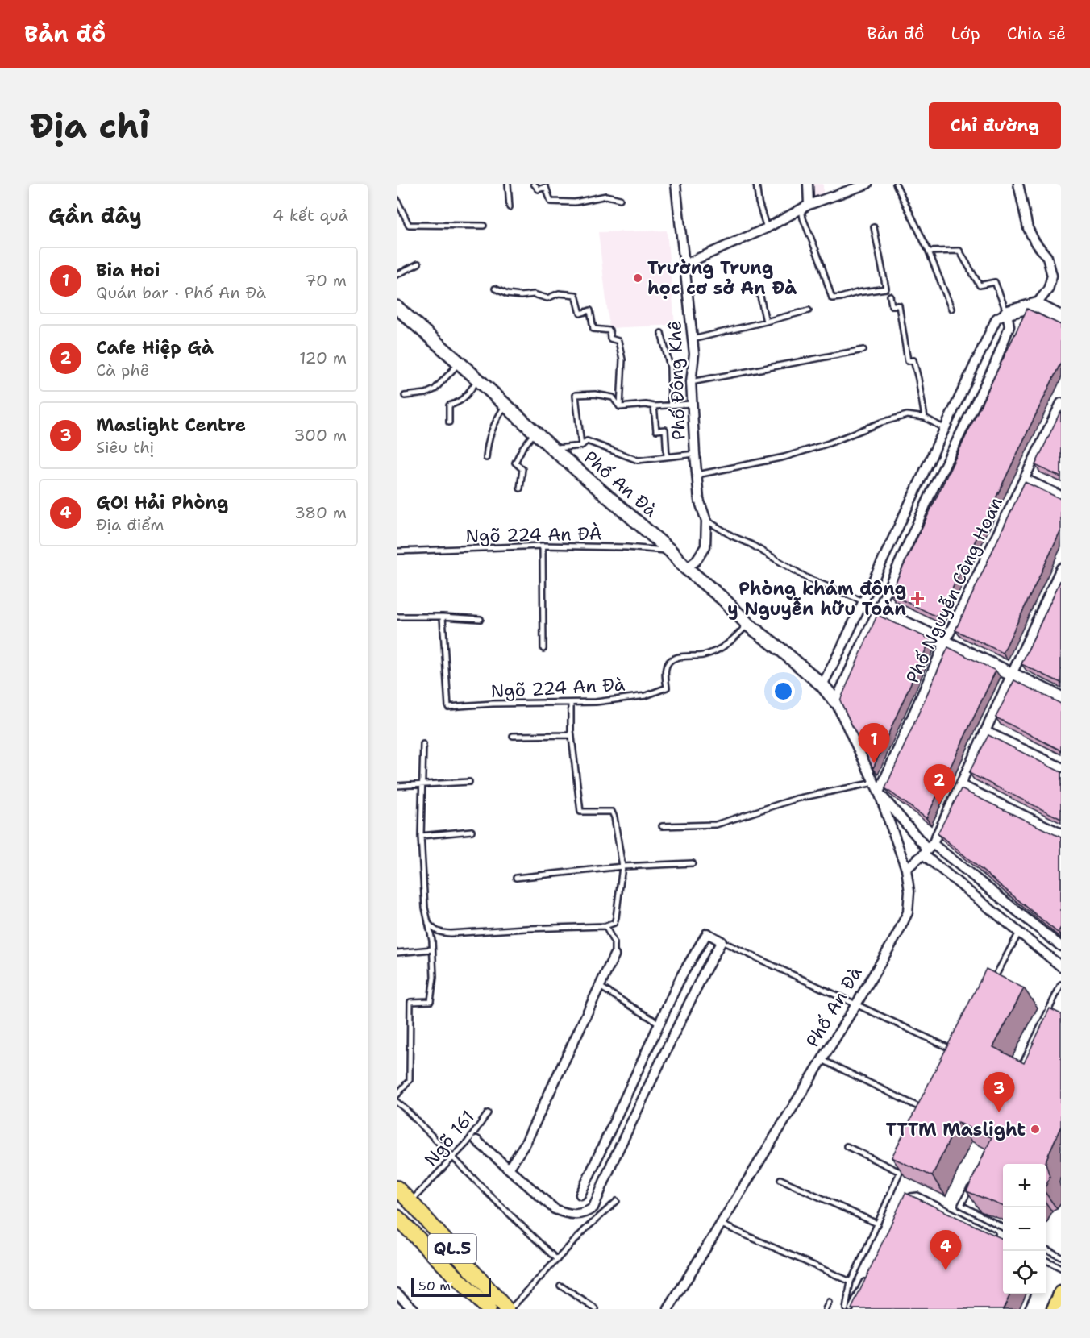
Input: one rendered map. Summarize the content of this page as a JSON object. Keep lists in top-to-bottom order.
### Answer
{
  "streets": {
    "highway": ["QL.5"],
    "street": ["Phố Đông Khê", "Phố An Đà", "Phố Nguyễn Công Hoan"],
    "lane": ["Ngõ 224 An ĐÀ", "Ngõ 224 An Đà", "Ngõ 161"]
  },
  "crossings": [
    ["Phố Đông Khê", "Phố An Đà"],
    ["Phố An Đà", "Ngõ 224 An ĐÀ"],
    ["Phố An Đà", "Phố Nguyễn Công Hoan"],
    ["Phố An Đà", "Ngõ 224 An Đà"],
    ["Ngõ 161", "QL.5"]
  ],
  "places": {
    "other": ["Trường Trung học cơ sở An Đà", "TTTM Maslight"],
    "health": ["Phòng khám đông y Nguyễn hữu Toàn"]
  },
  "scale_bar": "50 m",
  "page": {
    "header": "Bản đồ",
    "nav": ["Bản đồ", "Lớp", "Chia sẻ"],
    "buttons": "Chỉ đường",
    "title": "Địa chỉ",
    "heading": ["Gần đây", "4 kết quả"],
    "list": [
      {
        "mark": "1",
        "name": "Bia Hoi",
        "note": "Quán bar · Phố An Đà",
        "value": "70 m"
      },
      {
        "mark": "2",
        "name": "Cafe Hiệp Gà",
        "note": "Cà phê",
        "value": "120 m"
      },
      {
        "mark": "3",
        "name": "Maslight Centre",
        "note": "Siêu thị",
        "value": "300 m"
      },
      {
        "mark": "4",
        "name": "GO! Hải Phòng",
        "note": "Địa điểm",
        "value": "380 m"
      }
    ],
    "pins": [
      "1",
      "2",
      "3",
      "4"
    ],
    "map_buttons": ["+", "−"],
    "scale": "50 m"
  }
}
